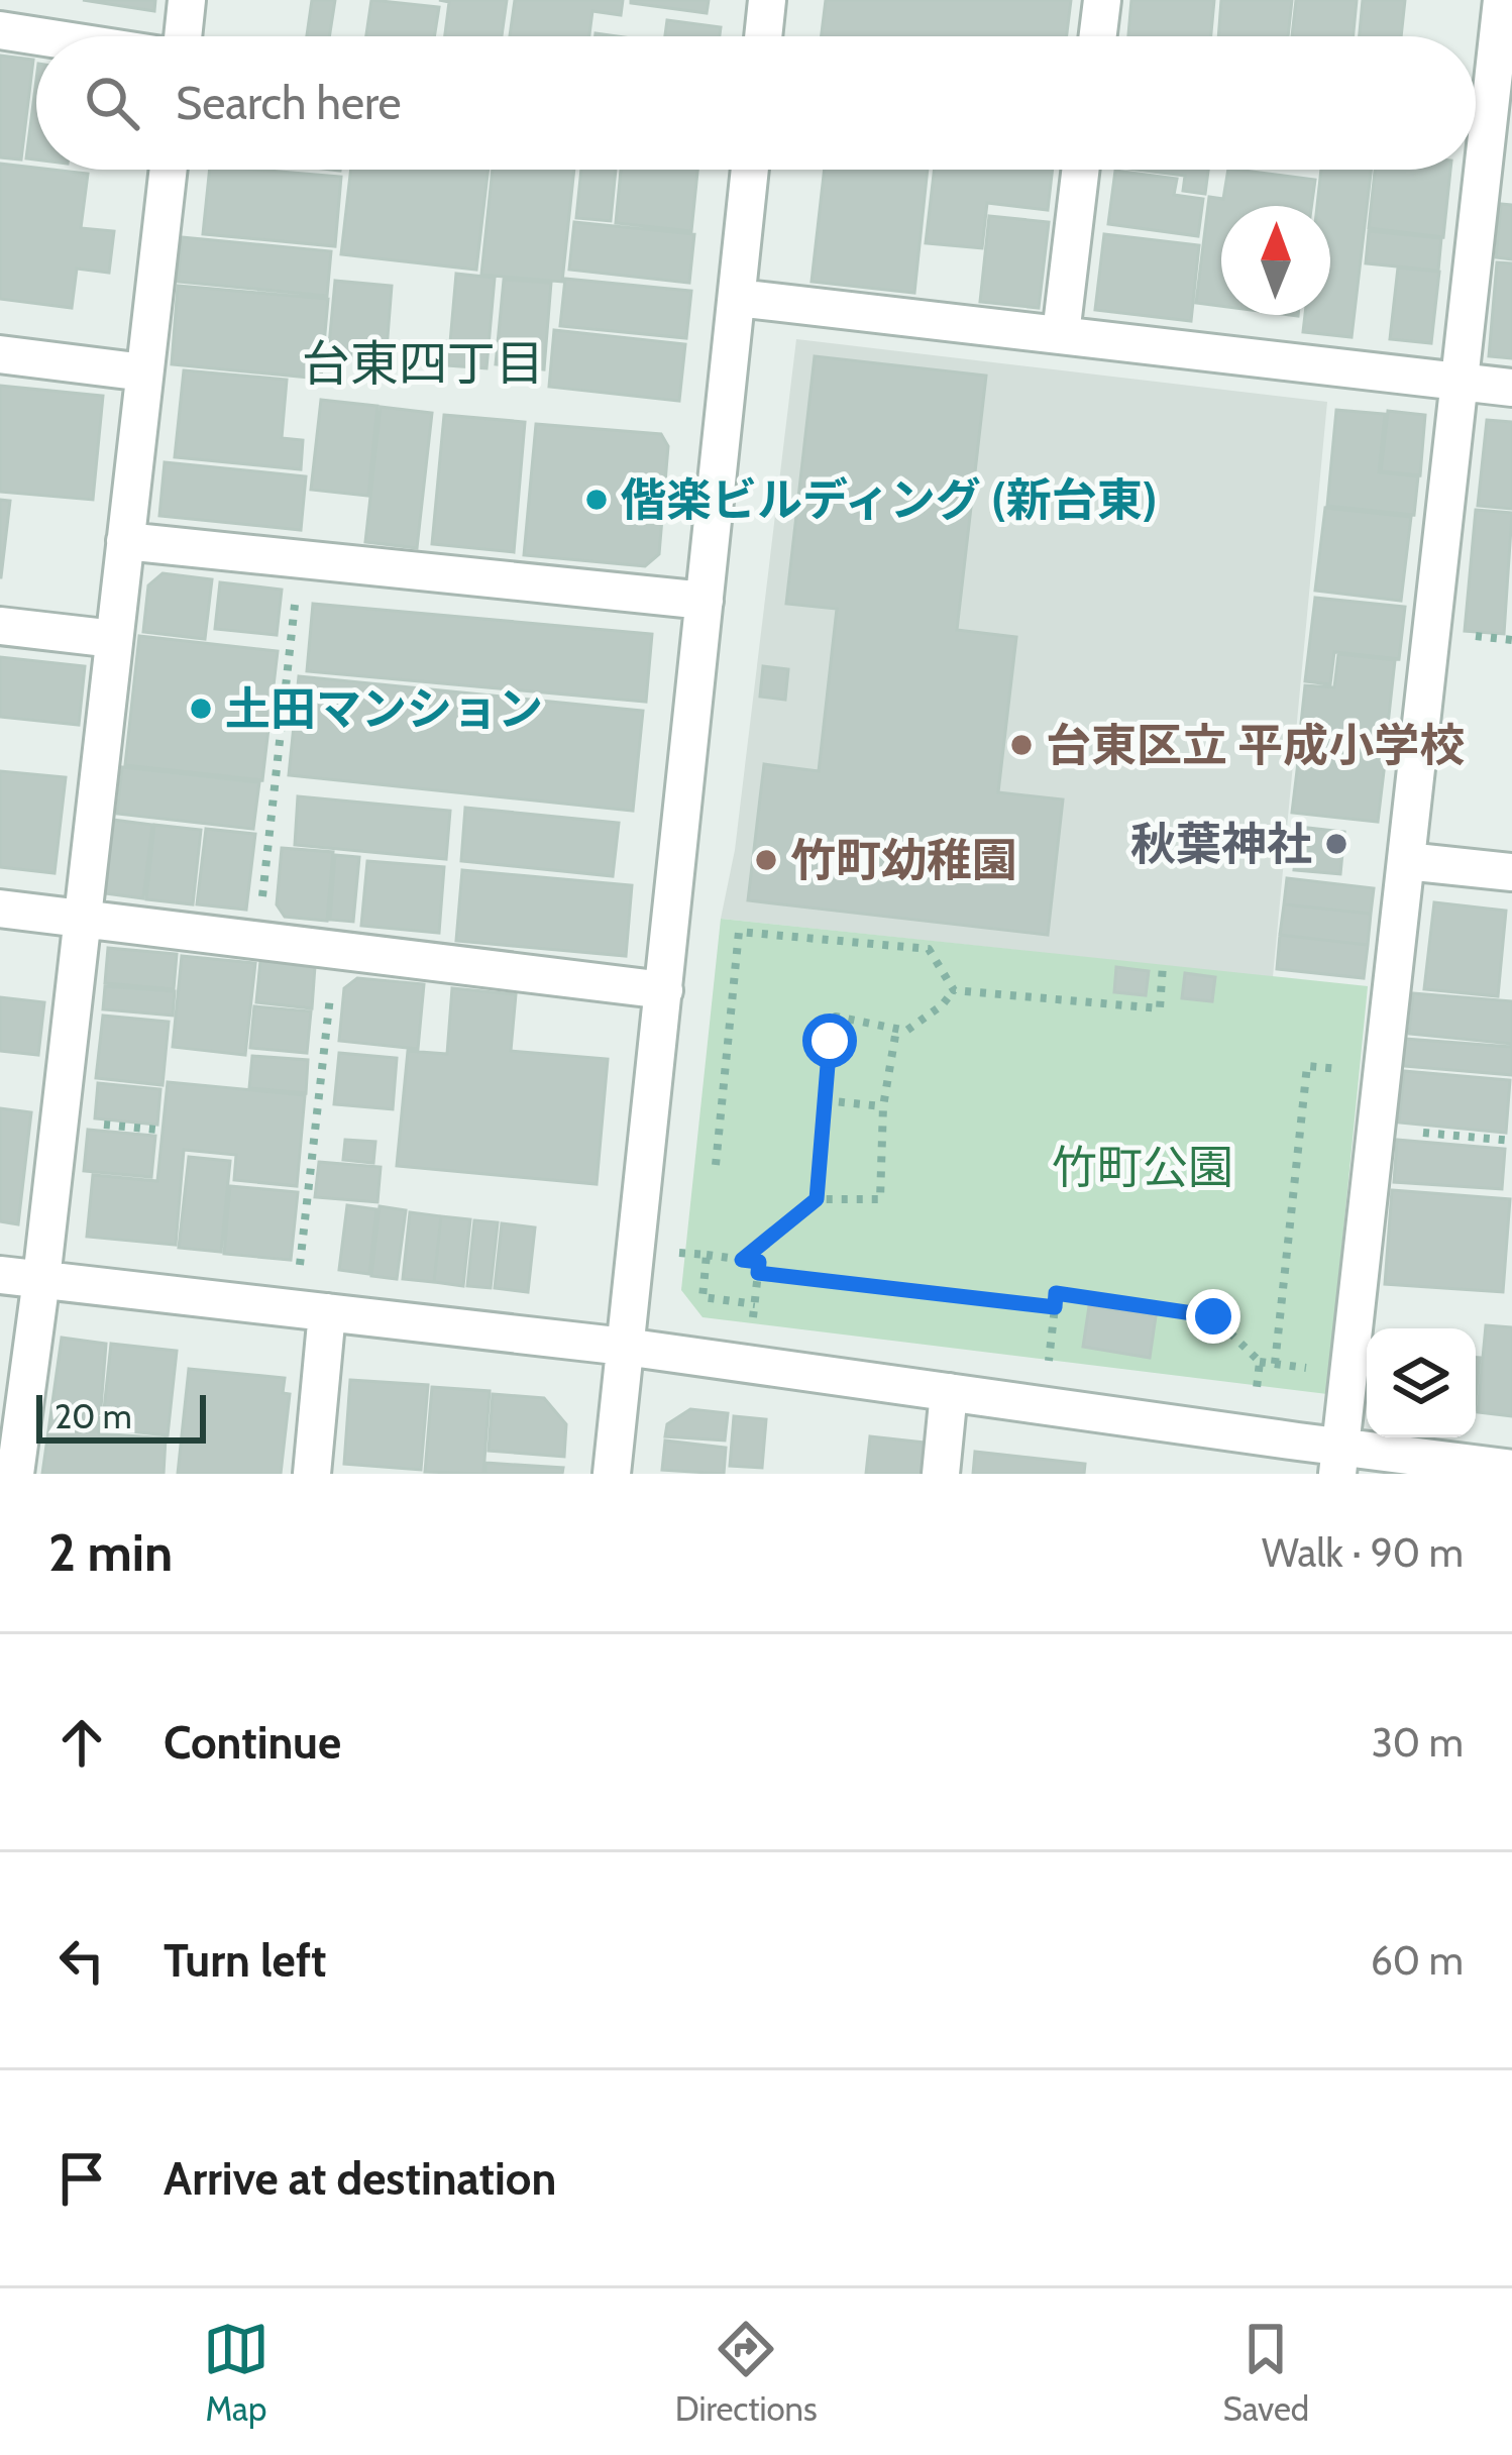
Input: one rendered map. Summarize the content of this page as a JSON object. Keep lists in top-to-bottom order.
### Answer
{
  "districts": ["台東四丁目"],
  "parks": ["竹町公園"],
  "places": [
    "偕楽ビルディング (新台東)",
    "土田マンション",
    "台東区立 平成小学校",
    "秋葉神社",
    "竹町幼稚園"
  ],
  "scale_bar": "20 m",
  "north": "top",
  "page": {
    "search": "Search here",
    "scale": "20 m",
    "heading": ["2 min", "Walk · 90 m"],
    "list": [
      ["Continue", "30 m"],
      ["Turn left", "60 m"],
      "Arrive at destination"
    ],
    "nav": ["Map", "Directions", "Saved"]
  }
}
